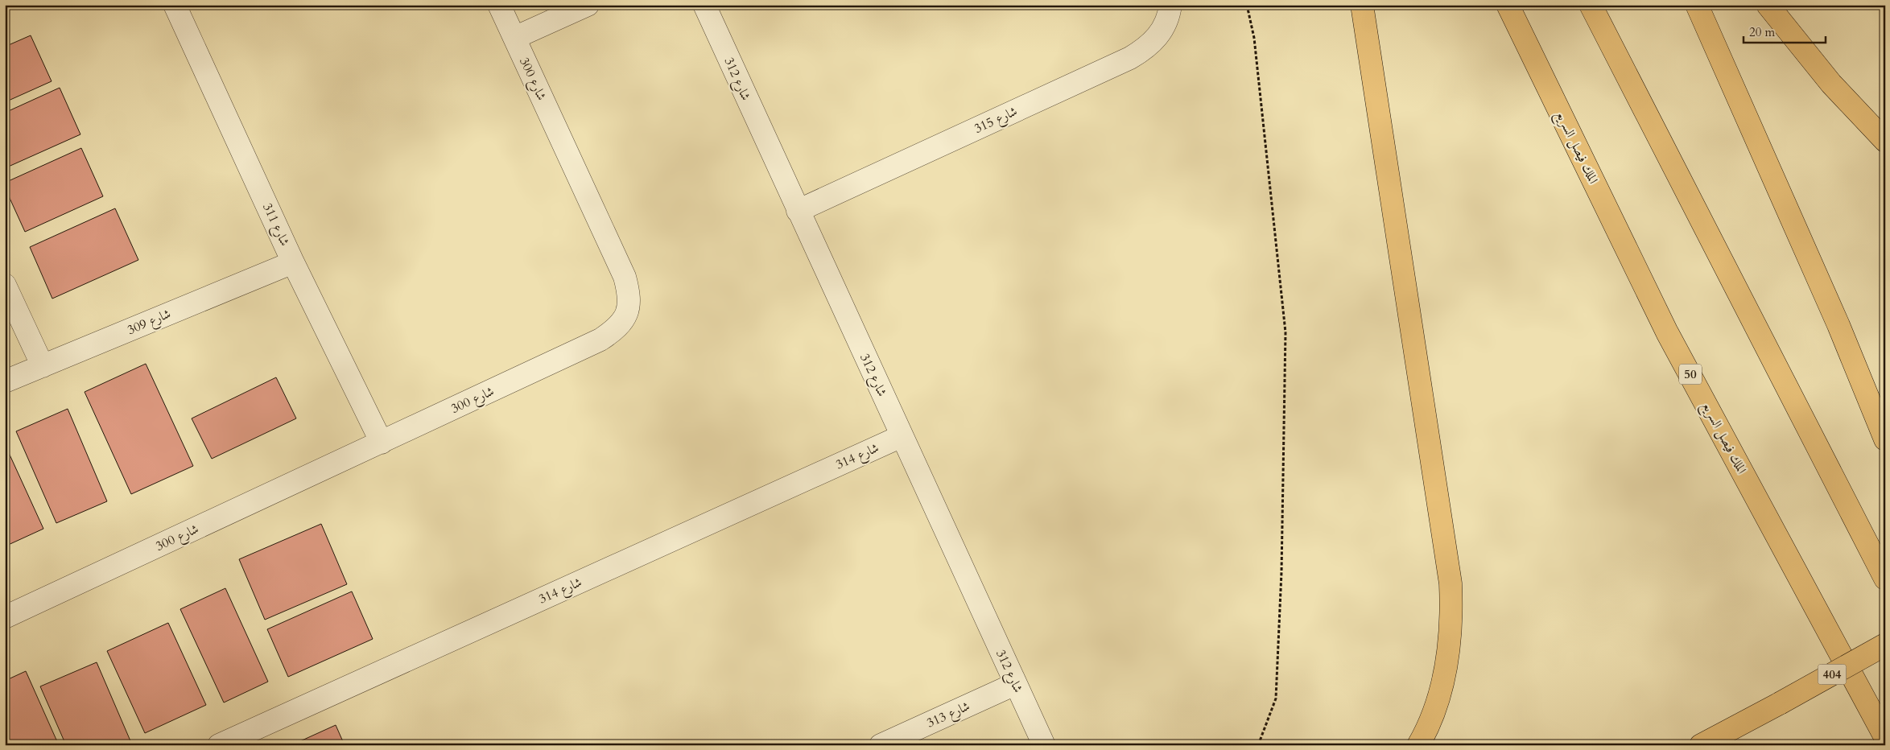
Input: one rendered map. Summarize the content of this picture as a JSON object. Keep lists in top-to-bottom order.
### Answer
{
  "streets": {
    "main road": ["الملك فيصل السريع", "50", "404"],
    "street": [
      "شارع 300",
      "شارع 312",
      "شارع 315",
      "شارع 311",
      "شارع 309",
      "شارع 314",
      "شارع 313"
    ]
  },
  "crossings": [
    ["شارع 300", "شارع 311"],
    ["شارع 312", "شارع 315"],
    ["شارع 312", "شارع 314"],
    ["شارع 312", "شارع 313"],
    ["شارع 311", "شارع 309"]
  ],
  "scale_bar": "20 m"
}
